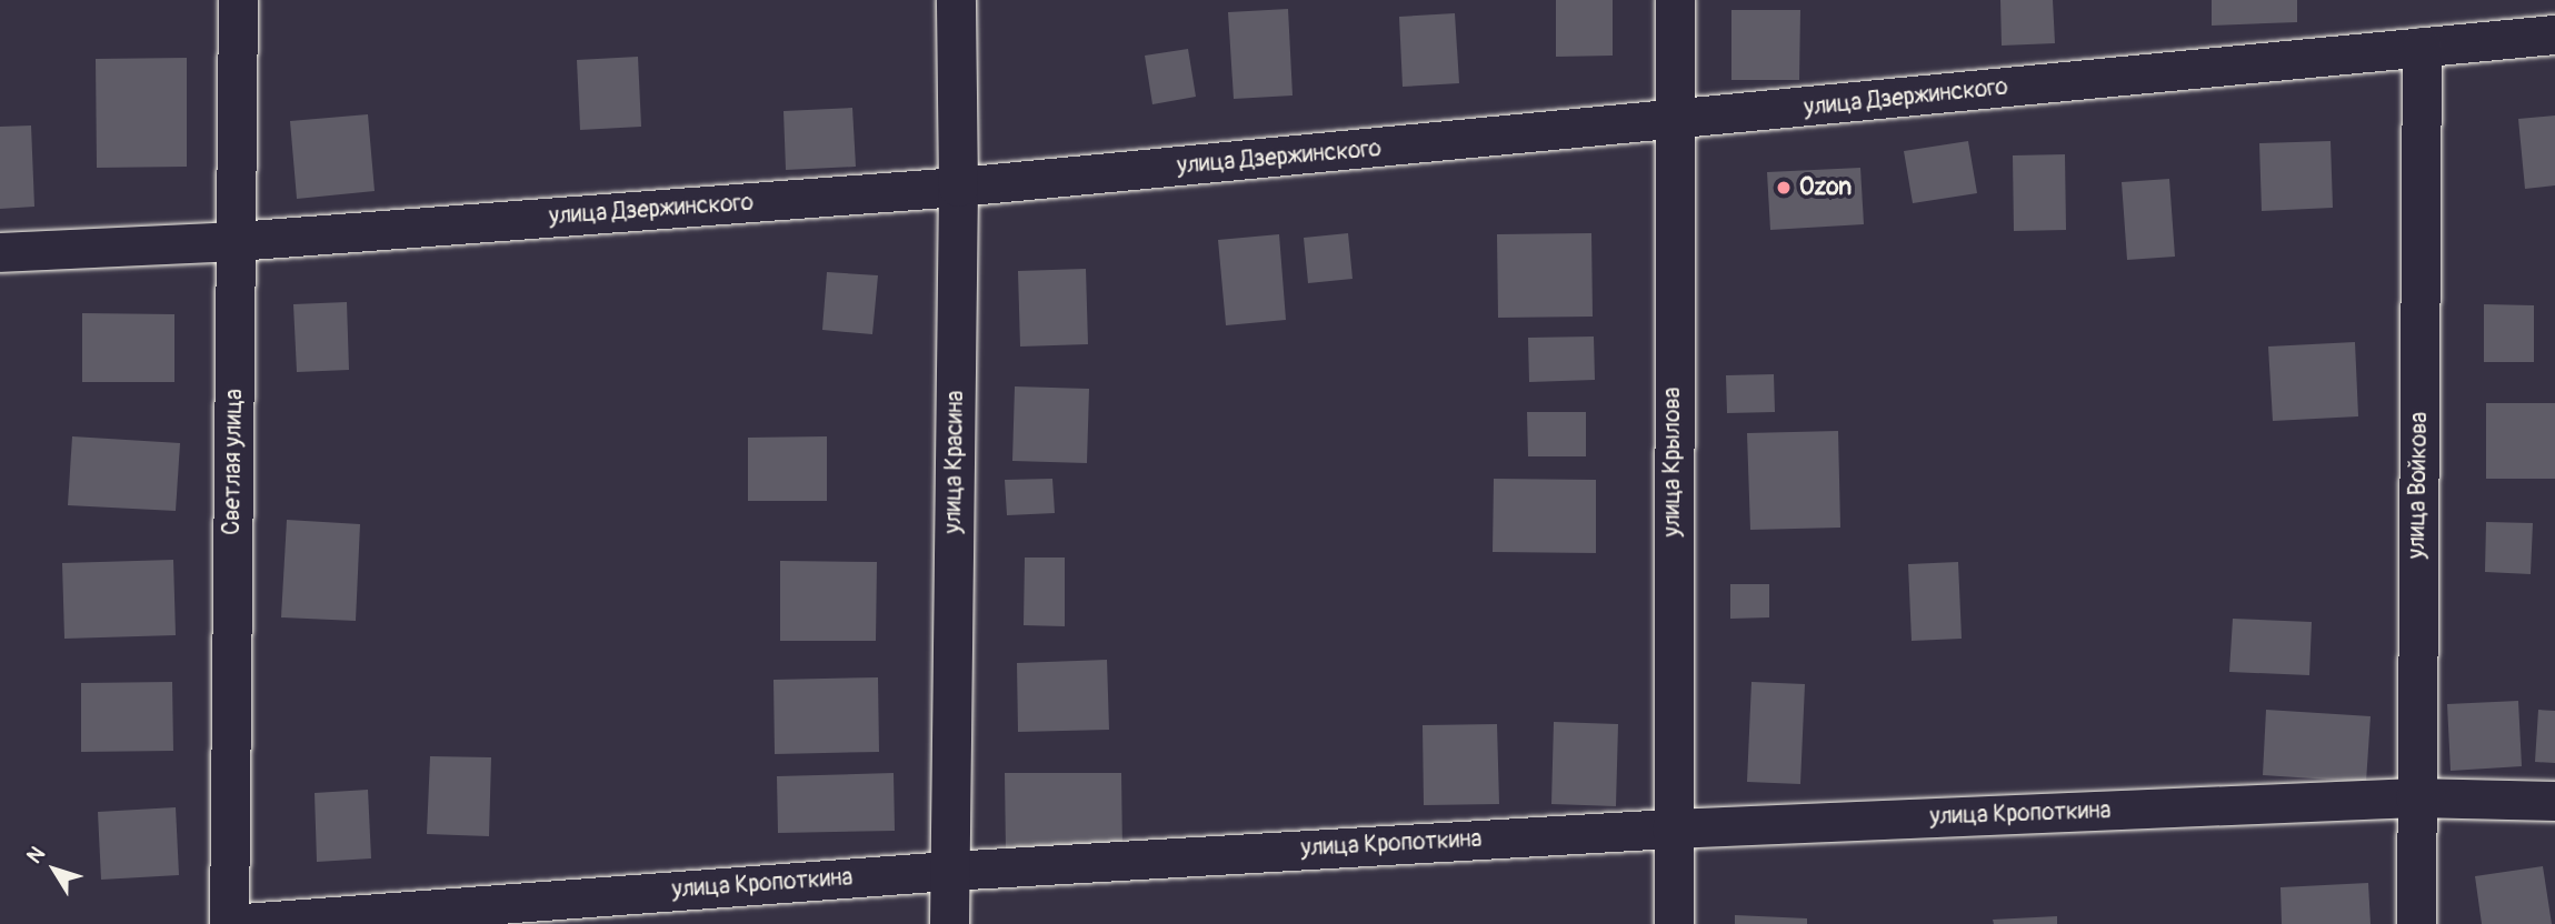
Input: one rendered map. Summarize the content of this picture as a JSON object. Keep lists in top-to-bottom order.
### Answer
{
  "streets": {
    "street": [
      "улица Дзержинского",
      "Светлая улица",
      "улица Красина",
      "улица Крылова",
      "улица Войкова",
      "улица Кропоткина"
    ]
  },
  "crossings": [
    ["улица Дзержинского", "Светлая улица"],
    ["улица Дзержинского", "улица Красина"],
    ["улица Дзержинского", "улица Крылова"],
    ["улица Дзержинского", "улица Войкова"],
    ["Светлая улица", "улица Кропоткина"],
    ["улица Красина", "улица Кропоткина"],
    ["улица Крылова", "улица Кропоткина"],
    ["улица Войкова", "улица Кропоткина"]
  ],
  "places": ["Ozon"],
  "north": "top left"
}
